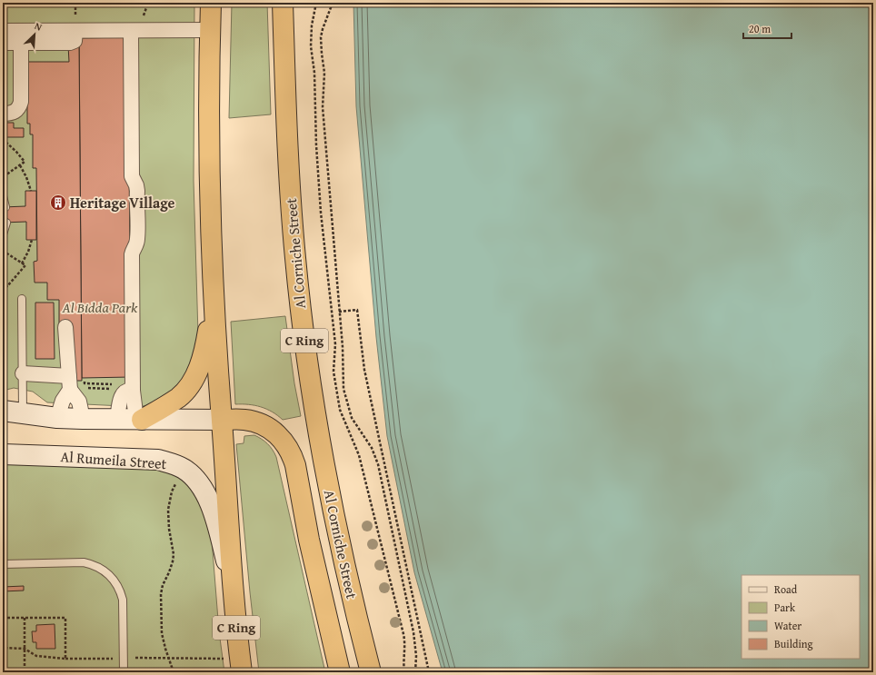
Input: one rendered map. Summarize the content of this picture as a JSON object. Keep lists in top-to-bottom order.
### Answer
{
  "streets": {
    "highway": ["Al Corniche Street", "C Ring"],
    "street": ["Al Rumeila Street"]
  },
  "crossings": [
    ["C Ring", "Al Rumeila Street"]
  ],
  "parks": ["Al Bidda Park"],
  "places": {
    "building": ["Heritage Village"]
  },
  "legend": [
    "Road",
    "Park",
    "Water",
    "Building"
  ],
  "scale_bar": "20 m",
  "north": "top right"
}
